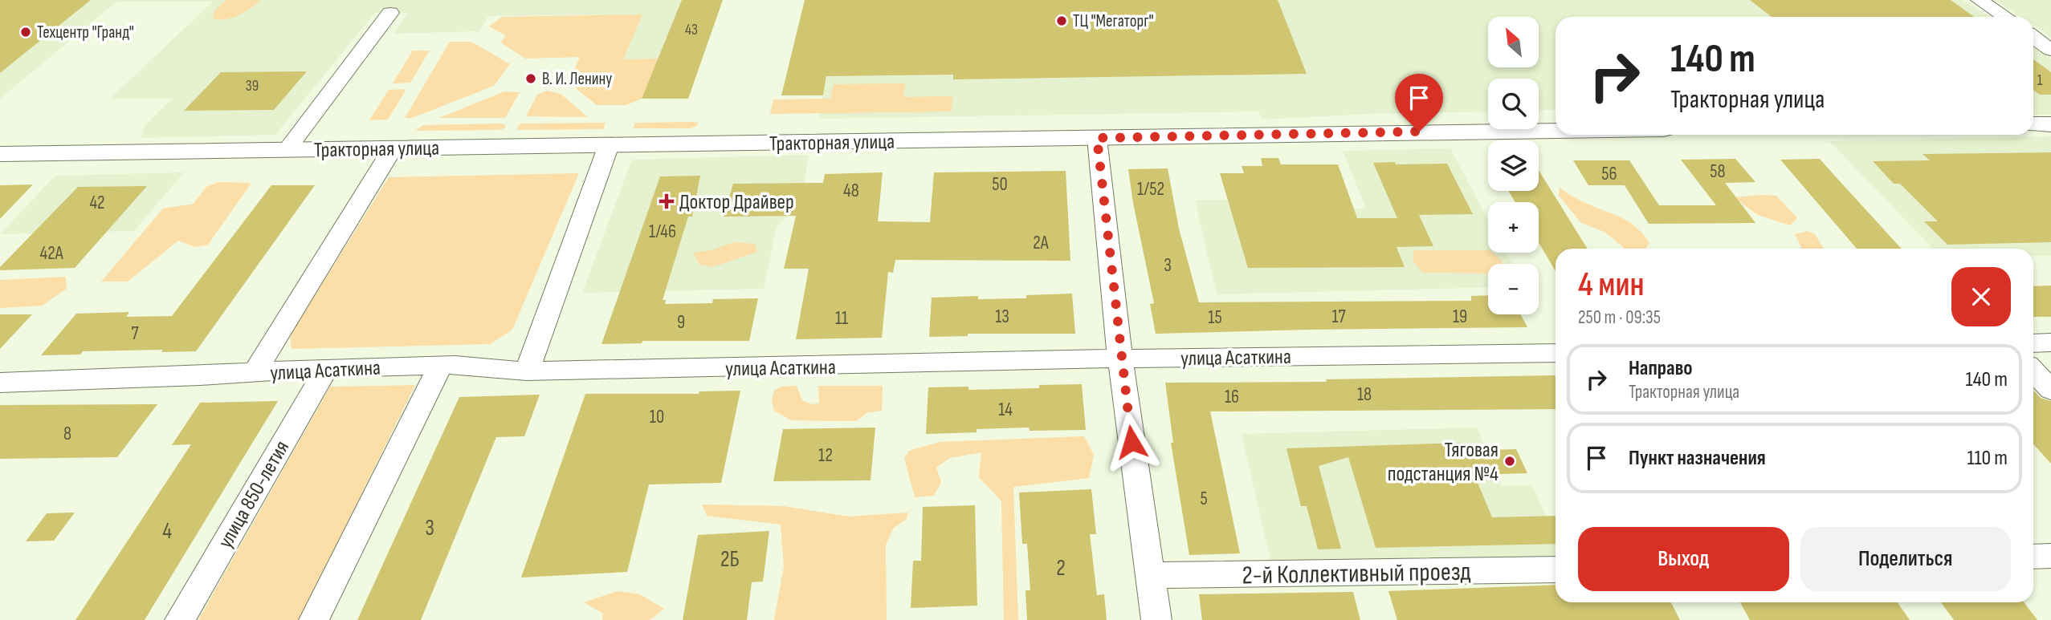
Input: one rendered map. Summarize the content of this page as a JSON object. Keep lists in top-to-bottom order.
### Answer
{
  "streets": {
    "main road": ["Тракторная улица"],
    "street": ["улица Асаткина", "улица 850-летия", "2-й Коллективный проезд"]
  },
  "crossings": [
    ["улица Асаткина", "улица 850-летия"]
  ],
  "places": {
    "other": [
      "ТЦ \"Мегаторг\"",
      "Техцентр \"Гранд\"",
      "В. И. Ленину",
      "Тяговая подстанция №4"
    ],
    "health": ["Доктор Драйвер"]
  },
  "house_numbers": [
    "43",
    "1",
    "39",
    "58",
    "56",
    "50",
    "1/52",
    "48",
    "42",
    "1/46",
    "2А",
    "42А",
    "3",
    "13",
    "17",
    "19",
    "15",
    "11",
    "9",
    "7",
    "18",
    "16",
    "14",
    "10",
    "8",
    "12",
    "5",
    "3",
    "4",
    "2Б",
    "2"
  ],
  "north": "top left",
  "page": {
    "map_buttons": ["+", "−"],
    "turn": ["140 m", "Тракторная улица"],
    "heading": ["4 мин", "250 m · 09:35"],
    "list": [
      {
        "name": "Направо",
        "note": "Тракторная улица",
        "value": "140 m"
      },
      {
        "name": "Пункт назначения",
        "value": "110 m"
      }
    ],
    "buttons": ["Выход", "Поделиться"]
  }
}
